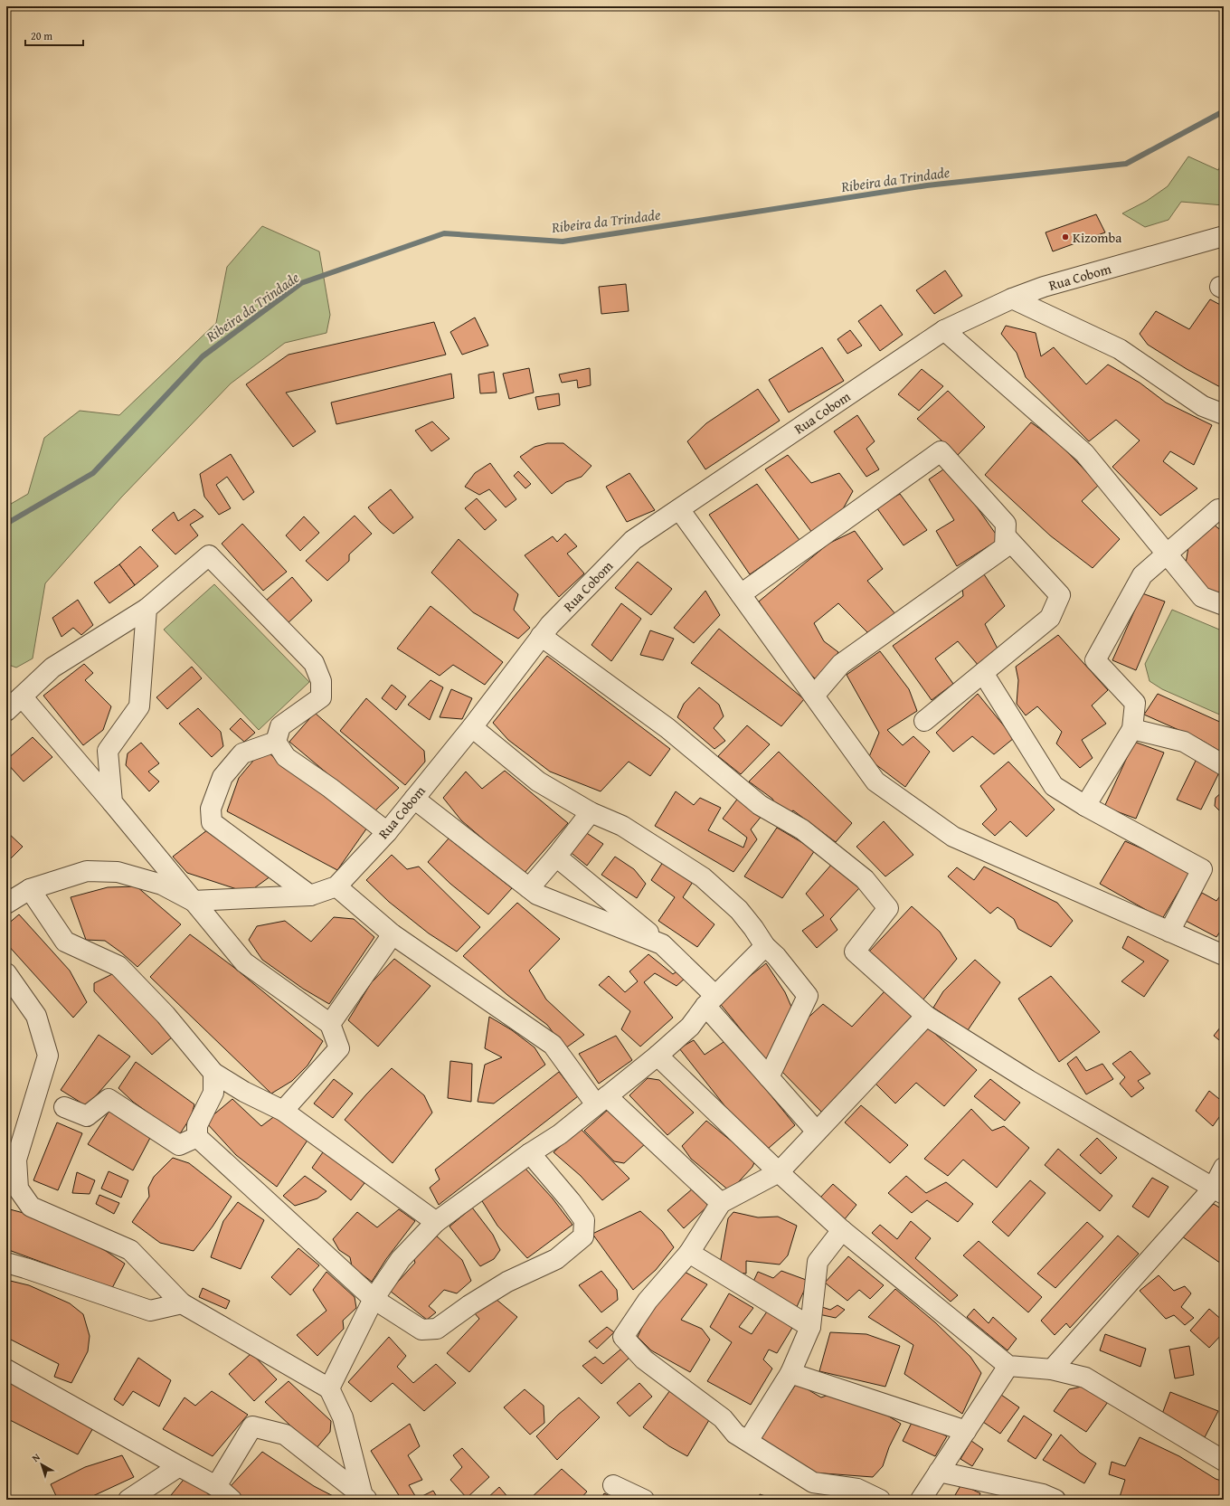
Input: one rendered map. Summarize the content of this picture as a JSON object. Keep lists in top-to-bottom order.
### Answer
{
  "streets": {
    "street": ["Rua Cobom"]
  },
  "water": ["Ribeira da Trindade"],
  "places": ["Kizomba"],
  "scale_bar": "20 m",
  "north": "top left"
}
